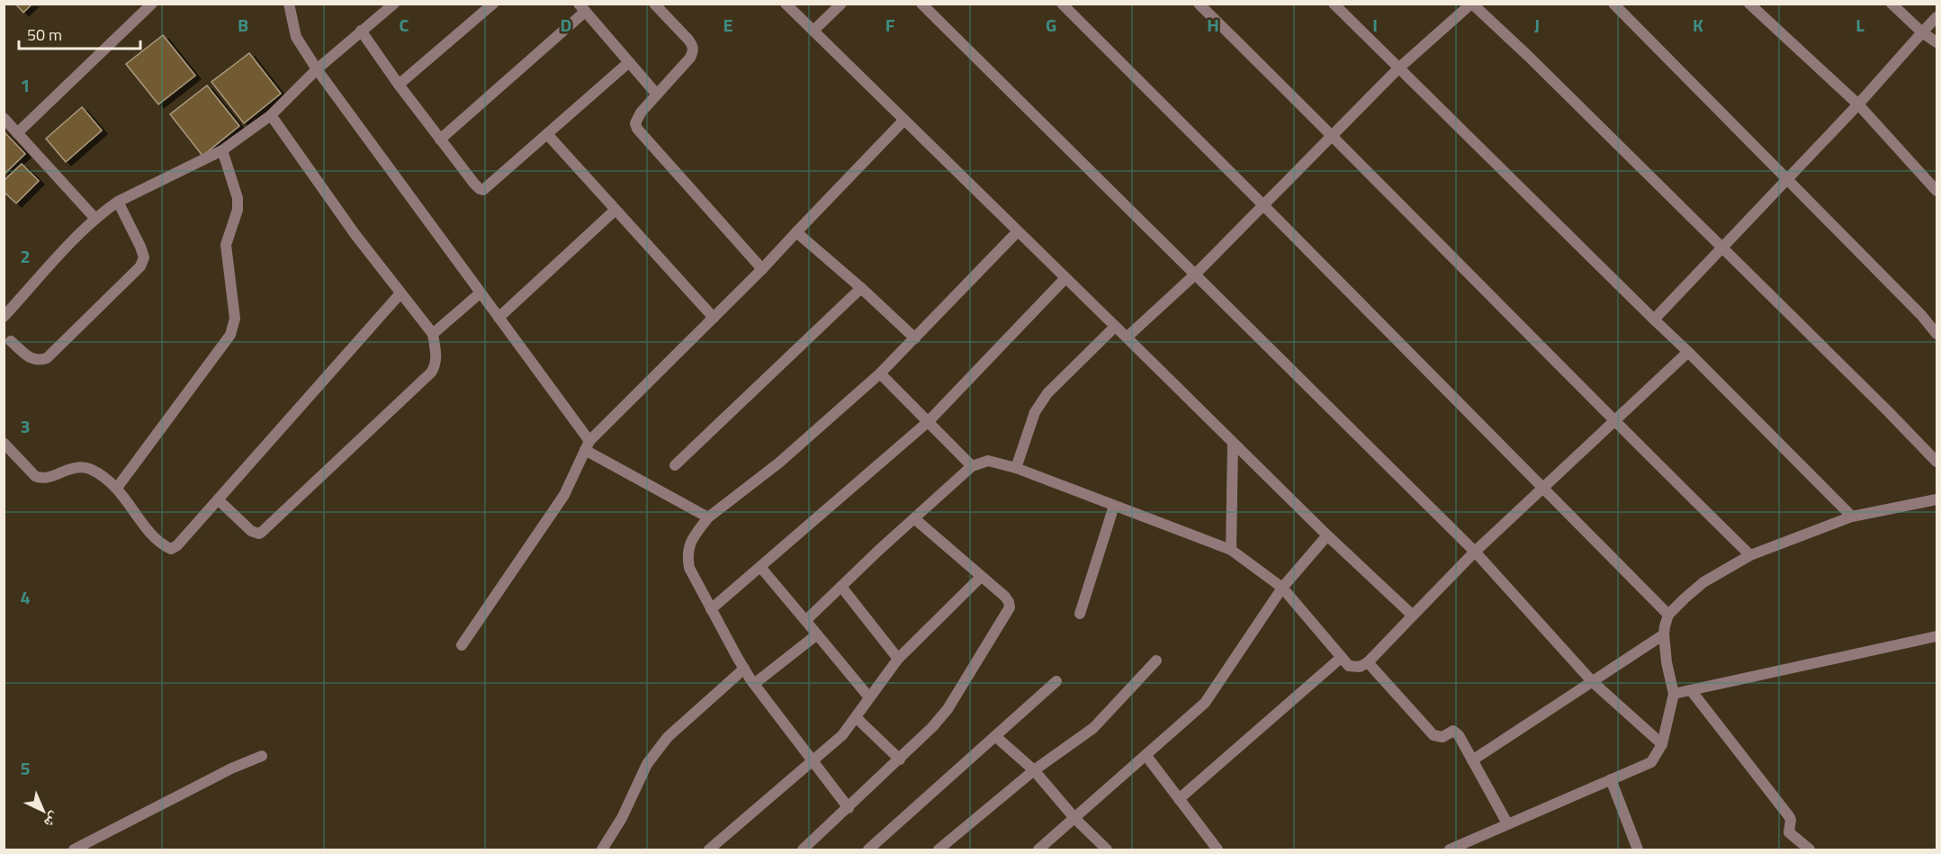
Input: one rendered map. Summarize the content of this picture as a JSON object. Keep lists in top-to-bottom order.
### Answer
{
  "scale_bar": "50 m",
  "north": "bottom right",
  "grid": {
    "columns": [
      "B",
      "C",
      "D",
      "E",
      "F",
      "G",
      "H",
      "I",
      "J",
      "K",
      "L"
    ],
    "rows": [
      "1",
      "2",
      "3",
      "4",
      "5"
    ]
  }
}
